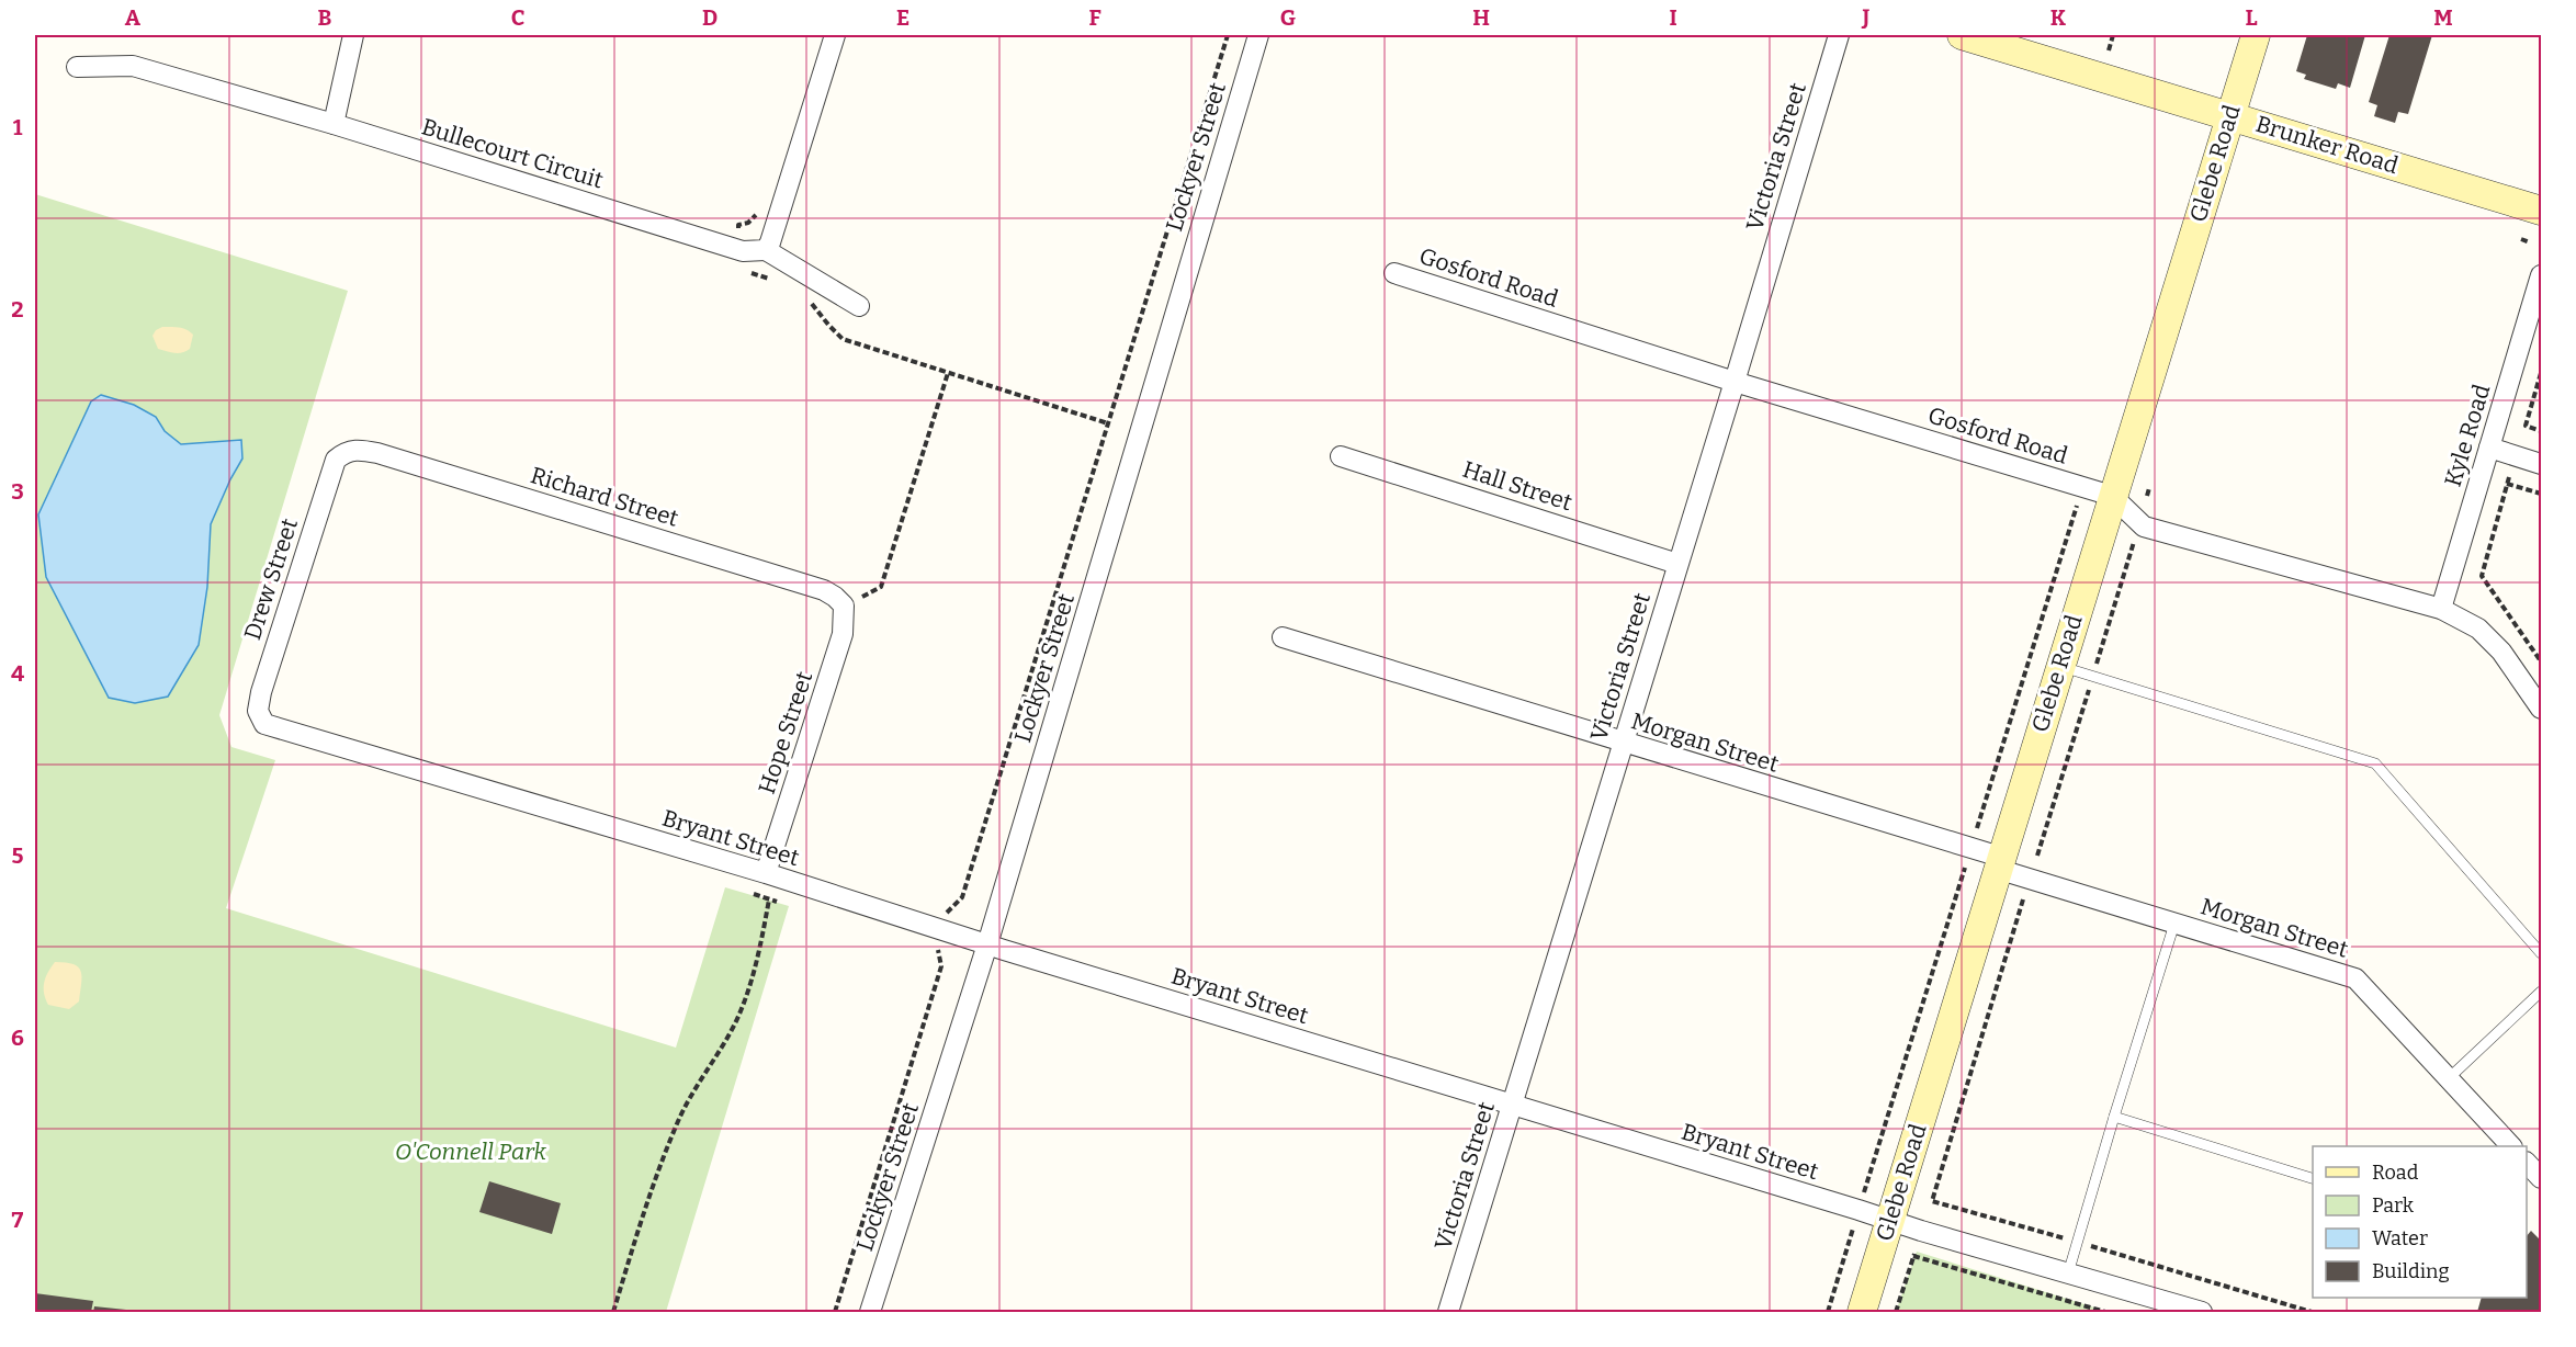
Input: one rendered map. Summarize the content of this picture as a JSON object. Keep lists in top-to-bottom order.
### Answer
{
  "streets": {
    "main road": ["Brunker Road", "Glebe Road"],
    "street": [
      "Bullecourt Circuit",
      "Lockyer Street",
      "Victoria Street",
      "Gosford Road",
      "Kyle Road",
      "Hall Street",
      "Richard Street",
      "Drew Street",
      "Hope Street",
      "Morgan Street",
      "Bryant Street"
    ]
  },
  "crossings": [
    ["Brunker Road", "Glebe Road"],
    ["Lockyer Street", "Bryant Street"],
    ["Victoria Street", "Gosford Road"],
    ["Victoria Street", "Hall Street"],
    ["Victoria Street", "Morgan Street"],
    ["Victoria Street", "Bryant Street"],
    ["Glebe Road", "Gosford Road"],
    ["Glebe Road", "Morgan Street"],
    ["Glebe Road", "Bryant Street"],
    ["Gosford Road", "Kyle Road"],
    ["Richard Street", "Drew Street"],
    ["Richard Street", "Hope Street"],
    ["Drew Street", "Bryant Street"],
    ["Hope Street", "Bryant Street"]
  ],
  "parks": ["O'Connell Park"],
  "legend": [
    "Road",
    "Park",
    "Water",
    "Building"
  ],
  "grid": {
    "columns": [
      "A",
      "B",
      "C",
      "D",
      "E",
      "F",
      "G",
      "H",
      "I",
      "J",
      "K",
      "L",
      "M"
    ],
    "rows": [
      "1",
      "2",
      "3",
      "4",
      "5",
      "6",
      "7"
    ]
  }
}
